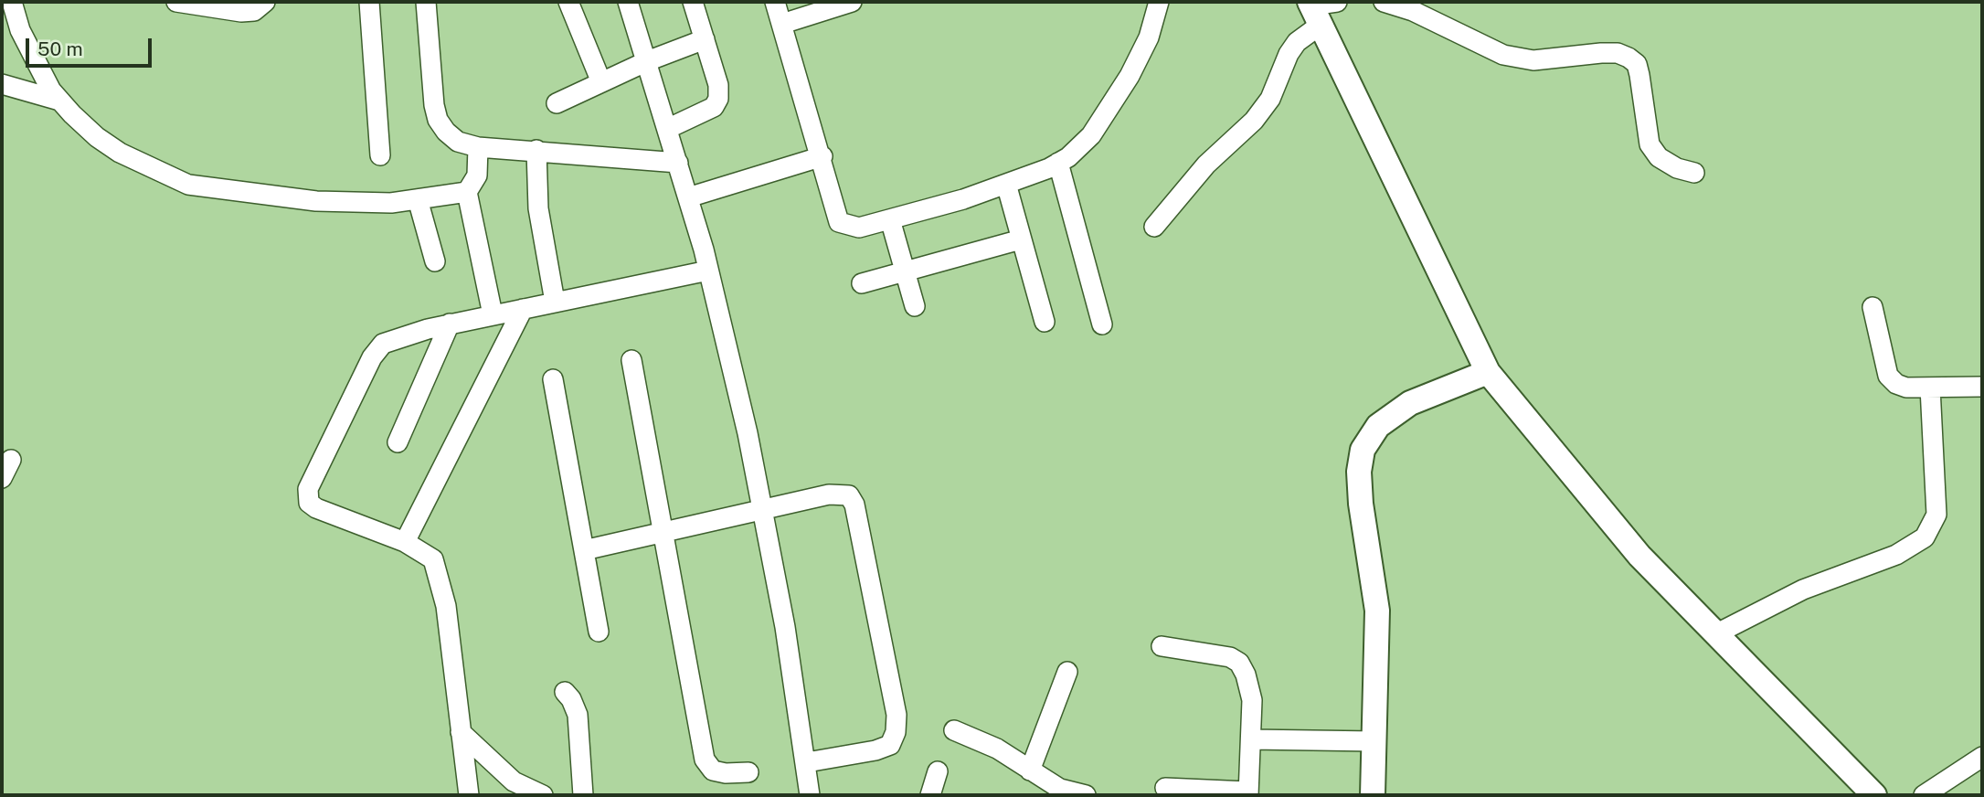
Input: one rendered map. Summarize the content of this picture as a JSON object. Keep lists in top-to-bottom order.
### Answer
{
  "scale_bar": "50 m"
}
